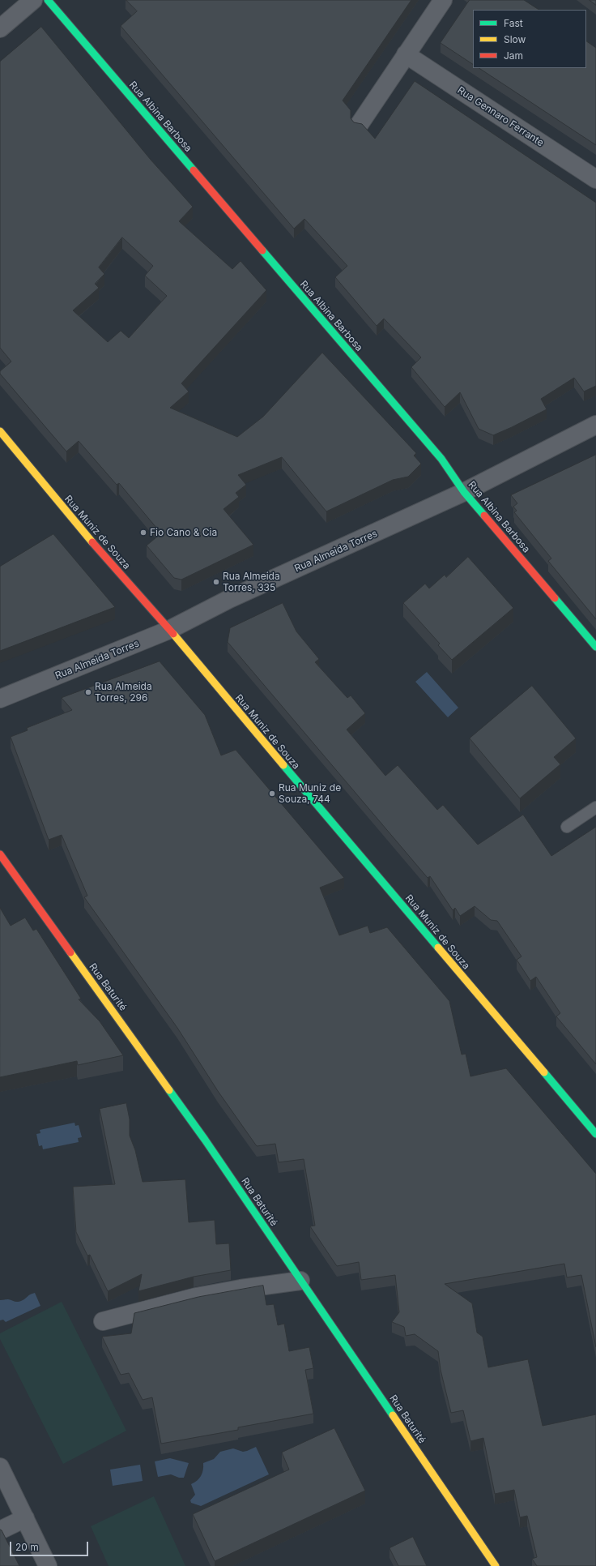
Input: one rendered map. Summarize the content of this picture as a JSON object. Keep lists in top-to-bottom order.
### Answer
{
  "streets": {
    "street": [
      "Rua Albina Barbosa",
      "Rua Gennaro Ferrante",
      "Rua Muniz de Souza",
      "Rua Almeida Torres",
      "Rua Baturité"
    ]
  },
  "crossings": [
    ["Rua Albina Barbosa", "Rua Almeida Torres"],
    ["Rua Muniz de Souza", "Rua Almeida Torres"]
  ],
  "places": [
    "Fio Cano & Cia",
    "Rua Almeida Torres, 335",
    "Rua Almeida Torres, 296",
    "Rua Muniz de Souza, 744"
  ],
  "legend": ["Fast", "Slow", "Jam"],
  "scale_bar": "20 m"
}
